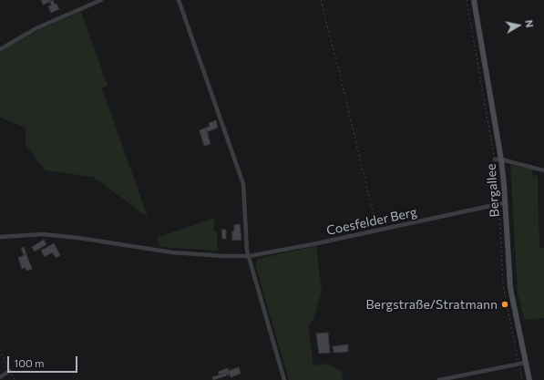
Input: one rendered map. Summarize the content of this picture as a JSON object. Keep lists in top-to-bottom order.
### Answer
{
  "streets": {
    "street": ["Bergallee", "Coesfelder Berg"]
  },
  "crossings": [
    ["Bergallee", "Coesfelder Berg"]
  ],
  "places": ["Bergstraße/Stratmann"],
  "scale_bar": "100 m",
  "north": "right"
}
